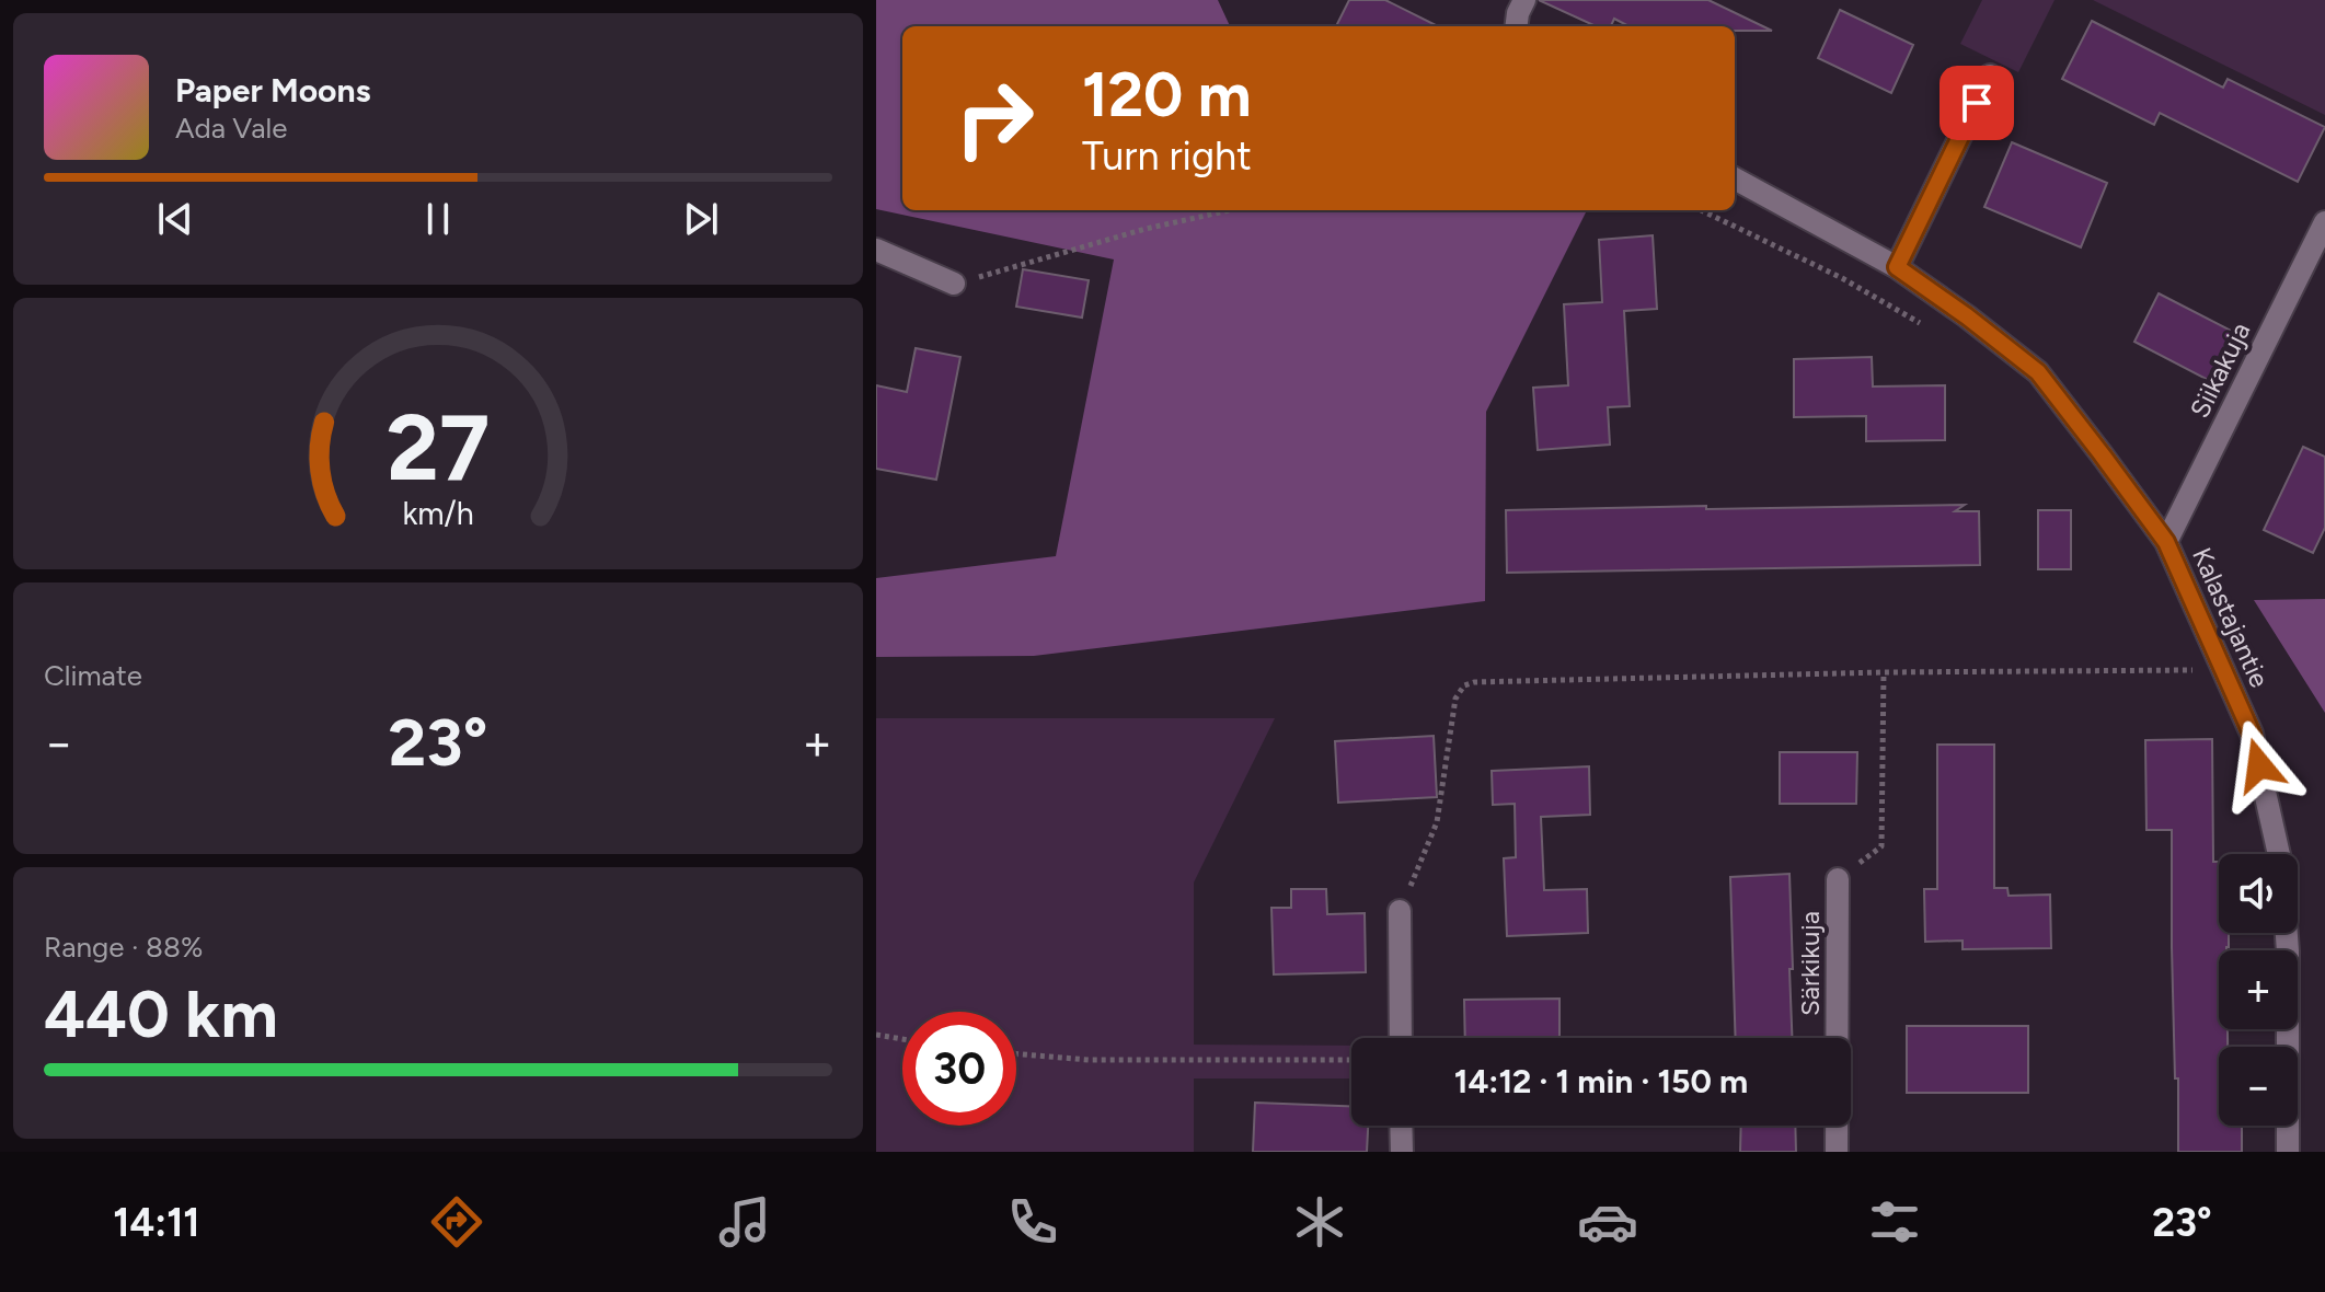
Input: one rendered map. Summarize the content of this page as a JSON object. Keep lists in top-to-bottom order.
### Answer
{
  "streets": {
    "street": ["Siikakuja", "Kalastajantie", "Särkikuja"]
  },
  "crossings": [
    ["Siikakuja", "Kalastajantie"]
  ],
  "page": {
    "turn": ["120 m", "Turn right"],
    "song": ["Paper Moons", "Ada Vale"],
    "tile": [
      "Climate",
      ["Range · 88%", "440 km"]
    ],
    "heat": ["−", "23°", "+"],
    "map_buttons": ["+", "−"],
    "limit": "30",
    "trip": "14:12 · 1 min · 150 m",
    "tabs": ["14:11", "23°"],
    "gauge": ["27", "km/h"]
  }
}
